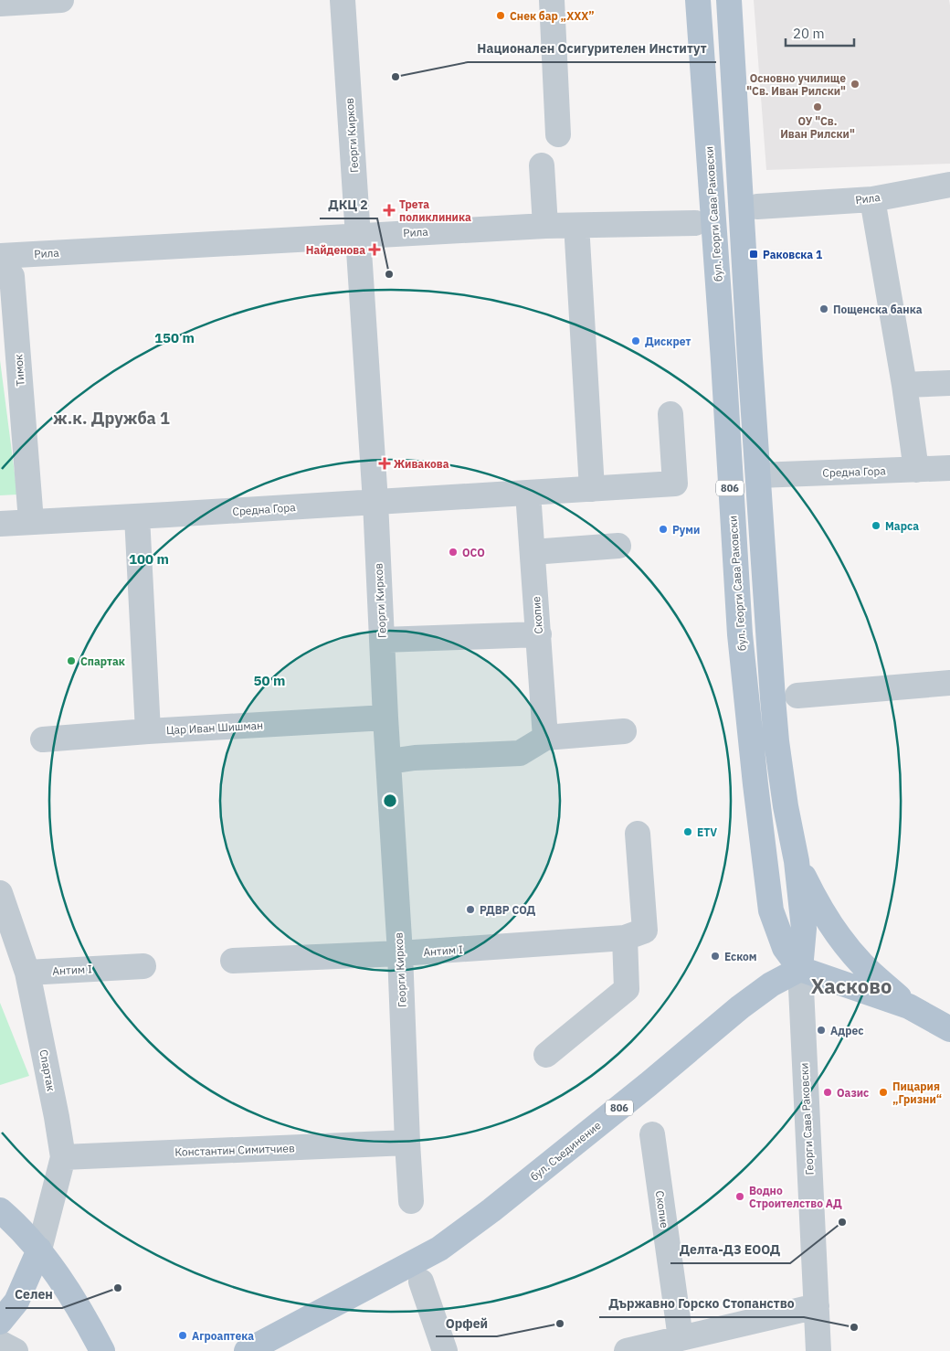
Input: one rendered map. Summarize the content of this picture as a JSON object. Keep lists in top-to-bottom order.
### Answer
{
  "streets": {
    "main road": ["бул. Георги Сава Раковски", "806", "бул. Съединение"],
    "street": [
      "Георги Кирков",
      "Рила",
      "Тимок",
      "Средна Гора",
      "Скопие",
      "Цар Иван Шишман",
      "Антим I",
      "Спартак",
      "Георги Сава Раковски",
      "Константин Симитчиев"
    ]
  },
  "crossings": [
    ["Георги Кирков", "Рила"],
    ["Георги Кирков", "Средна Гора"],
    ["Георги Кирков", "Цар Иван Шишман"],
    ["Георги Кирков", "Антим I"],
    ["Георги Кирков", "Константин Симитчиев"],
    ["бул. Георги Сава Раковски", "806"],
    ["бул. Георги Сава Раковски", "Георги Сава Раковски"],
    ["бул. Георги Сава Раковски", "бул. Съединение"],
    ["Тимок", "Средна Гора"],
    ["Средна Гора", "806"],
    ["Средна Гора", "Скопие"],
    ["806", "Георги Сава Раковски"],
    ["806", "бул. Съединение"],
    ["Антим I", "Спартак"],
    ["Спартак", "Константин Симитчиев"],
    ["Георги Сава Раковски", "бул. Съединение"]
  ],
  "districts": ["ж.к. Дружба 1", "Хасково"],
  "places": {
    "other": [
      "Снек бар „ХХХ”",
      "Национален Осигурителен Институт",
      "Основно училище \"Св. Иван Рилски\"",
      "ОУ \"Св. Иван Рилски\"",
      "ДКЦ 2",
      "Пощенска банка",
      "Дискрет",
      "Марса",
      "Руми",
      "ОСО",
      "Спартак",
      "ETV",
      "РДВР СОД",
      "Еском",
      "Адрес",
      "Оазис",
      "Пицария „Гризни“",
      "Водно Строителство АД",
      "Делта-ДЗ ЕООД",
      "Селен",
      "Орфей",
      "Държавно Горско Стопанство",
      "Агроаптека"
    ],
    "health": ["Трета поликлиника", "Найденова", "Живакова"],
    "transit": ["Раковска 1"]
  },
  "scale_bar": "20 m",
  "rings": ["150 m", "100 m", "50 m"]
}
